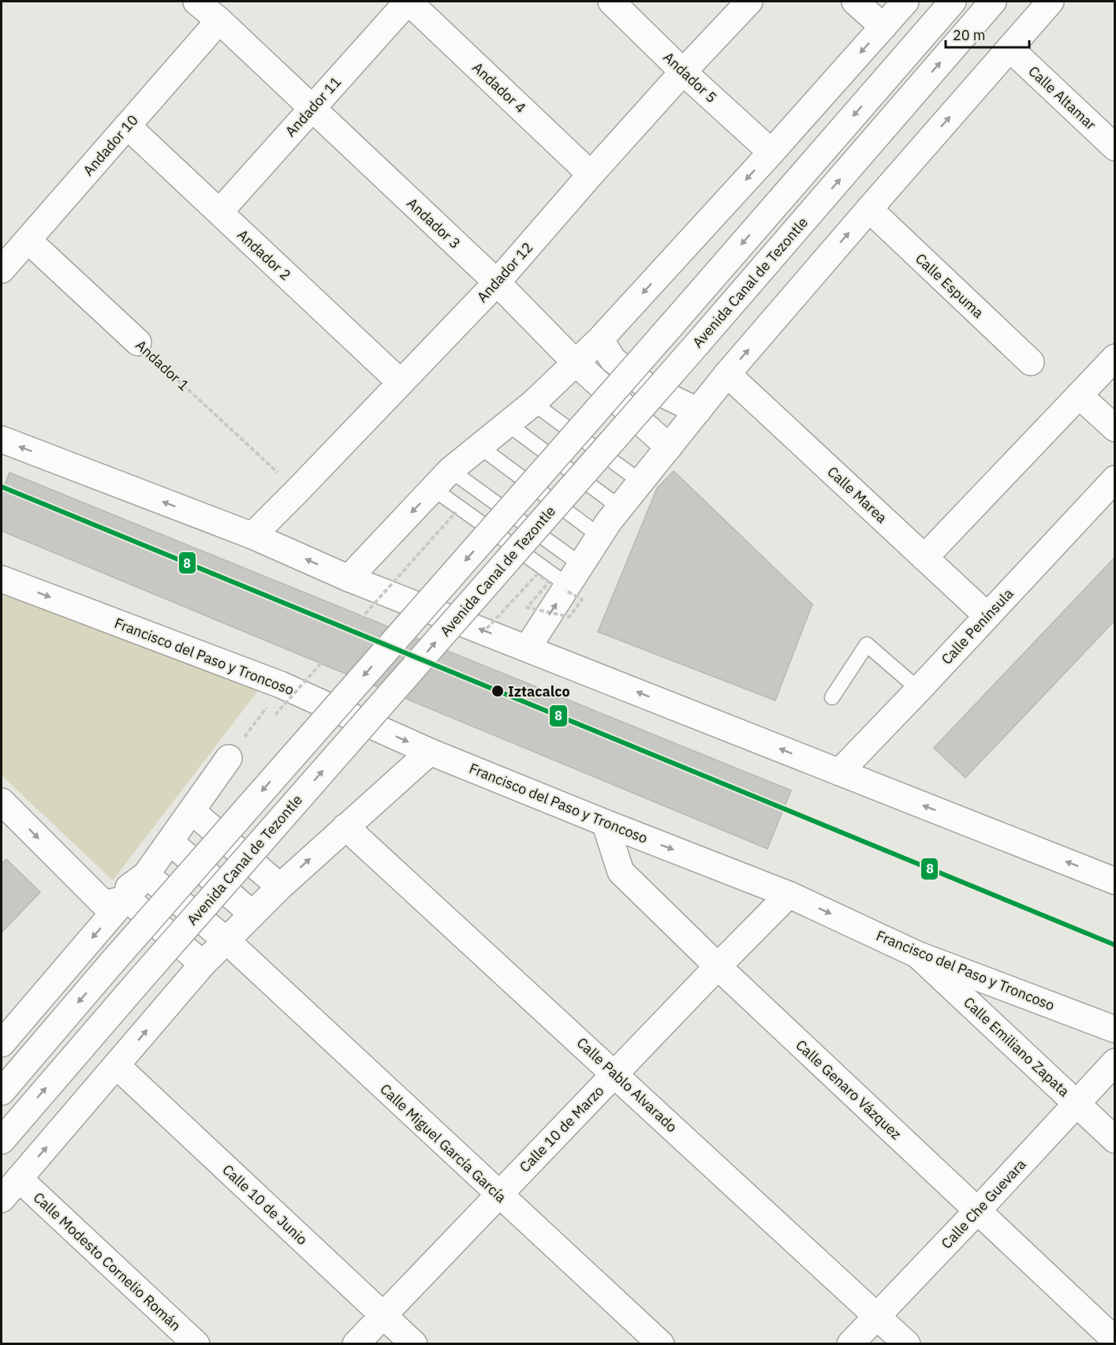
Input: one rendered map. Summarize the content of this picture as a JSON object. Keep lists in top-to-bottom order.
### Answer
{
  "streets": {
    "street": [
      "Andador 5",
      "Andador 4",
      "Calle Altamar",
      "Andador 11",
      "Andador 10",
      "Andador 3",
      "Andador 2",
      "Andador 12",
      "Avenida Canal de Tezontle",
      "Calle Espuma",
      "Andador 1",
      "Calle Marea",
      "Calle Península",
      "Francisco del Paso y Troncoso",
      "Calle Emiliano Zapata",
      "Calle Pablo Alvarado",
      "Calle Genaro Vázquez",
      "Calle 10 de Marzo",
      "Calle Miguel García García",
      "Calle Che Guevara",
      "Calle 10 de Junio",
      "Calle Modesto Cornelio Román"
    ]
  },
  "crossings": [
    ["Andador 5", "Andador 12"],
    ["Andador 4", "Andador 11"],
    ["Andador 4", "Andador 12"],
    ["Andador 11", "Andador 3"],
    ["Andador 11", "Andador 2"],
    ["Andador 10", "Andador 3"],
    ["Andador 10", "Andador 2"],
    ["Andador 10", "Andador 1"],
    ["Andador 3", "Andador 12"],
    ["Andador 2", "Andador 12"],
    ["Andador 12", "Andador 1"],
    ["Calle Marea", "Calle Península"],
    ["Francisco del Paso y Troncoso", "Calle Emiliano Zapata"],
    ["Francisco del Paso y Troncoso", "Calle Genaro Vázquez"],
    ["Francisco del Paso y Troncoso", "Calle 10 de Marzo"],
    ["Calle Emiliano Zapata", "Calle Che Guevara"],
    ["Calle Pablo Alvarado", "Calle 10 de Marzo"],
    ["Calle Pablo Alvarado", "Calle Che Guevara"],
    ["Calle Genaro Vázquez", "Calle 10 de Marzo"],
    ["Calle Genaro Vázquez", "Calle Che Guevara"],
    ["Calle 10 de Marzo", "Calle Miguel García García"],
    ["Calle 10 de Marzo", "Calle 10 de Junio"]
  ],
  "places": ["Iztacalco"],
  "lines": ["transit line 8"],
  "scale_bar": "20 m"
}
